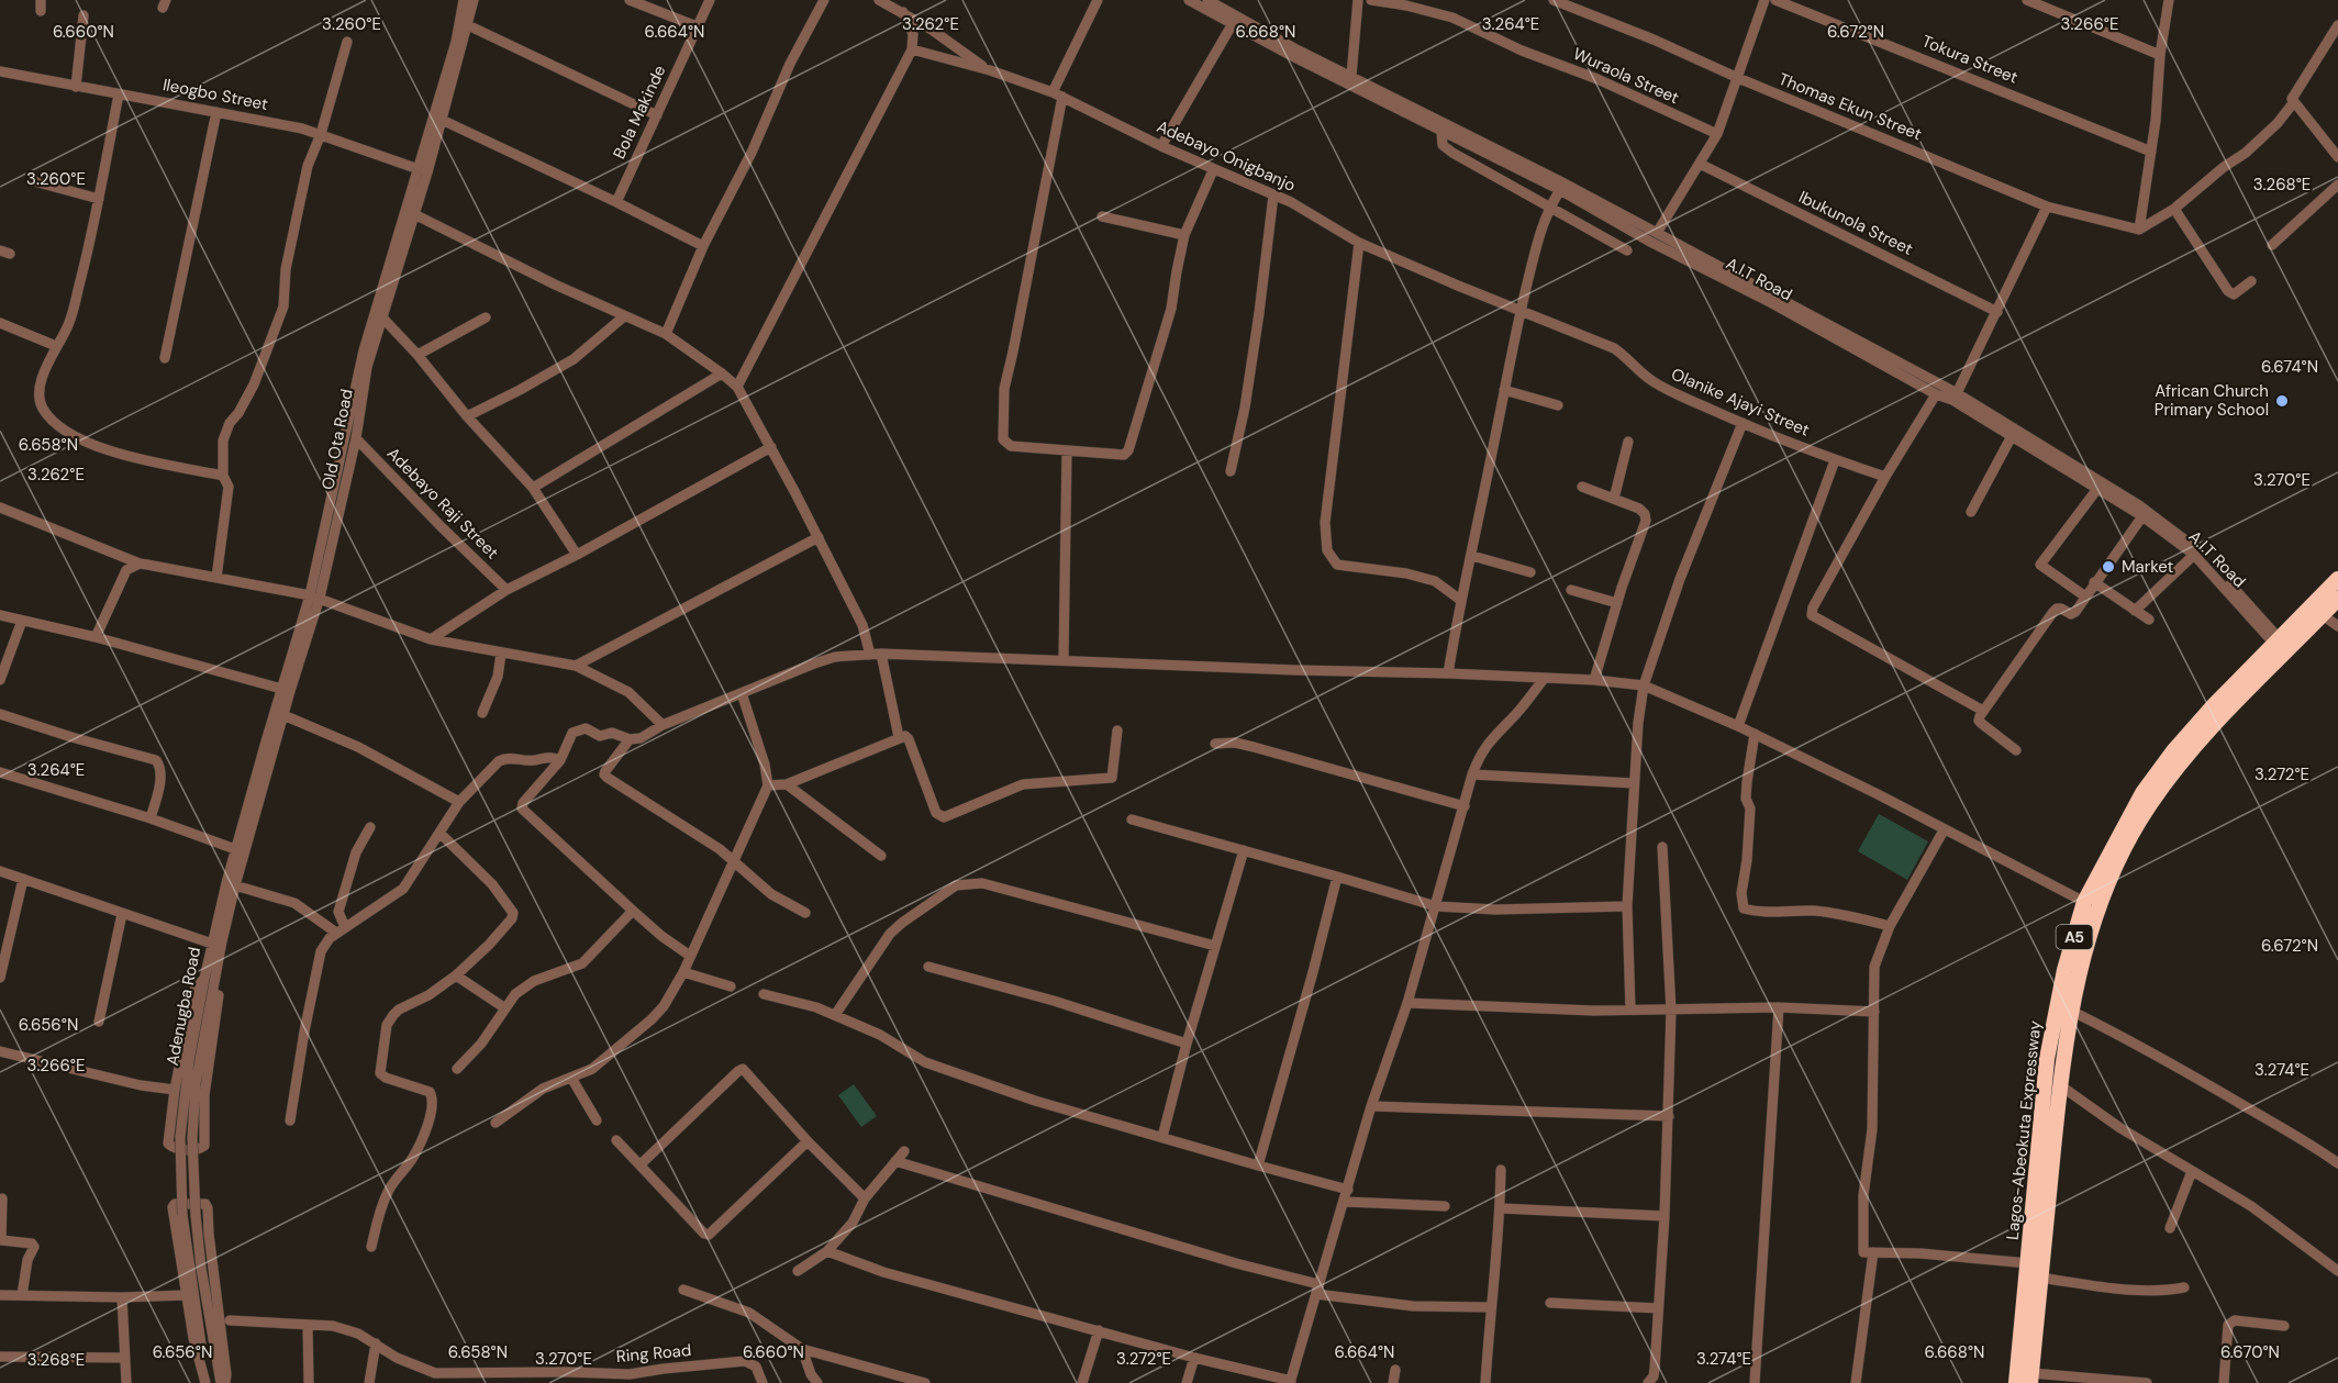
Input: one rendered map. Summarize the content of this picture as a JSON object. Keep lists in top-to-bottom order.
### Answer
{
  "streets": {
    "highway": ["A5", "Lagos-Abeokuta Expressway"],
    "street": [
      "Tokura Street",
      "Wuraola Street",
      "Ileogbo Street",
      "Thomas Ekun Street",
      "Bola Makinde",
      "Adebayo Onigbanjo",
      "Ibukunola Street",
      "A.I.T Road",
      "Olanike Ajayi Street",
      "Old Ota Road",
      "Adebayo Raji Street",
      "Adenugba Road",
      "Ring Road"
    ]
  },
  "crossings": [
    ["Ileogbo Street", "Old Ota Road"],
    ["Adebayo Onigbanjo", "Olanike Ajayi Street"],
    ["A.I.T Road", "Lagos-Abeokuta Expressway"],
    ["Old Ota Road", "Adebayo Raji Street"],
    ["Old Ota Road", "Adenugba Road"]
  ],
  "places": ["African Church Primary School", "Market"],
  "coordinates": [
    "3.260°E",
    "3.262°E",
    "3.266°E",
    "3.264°E",
    "6.660°N",
    "6.664°N",
    "6.668°N",
    "6.672°N",
    "3.268°E",
    "6.674°N",
    "6.658°N",
    "3.270°E",
    "3.272°E",
    "6.656°N",
    "3.274°E",
    "6.670°N"
  ]
}
